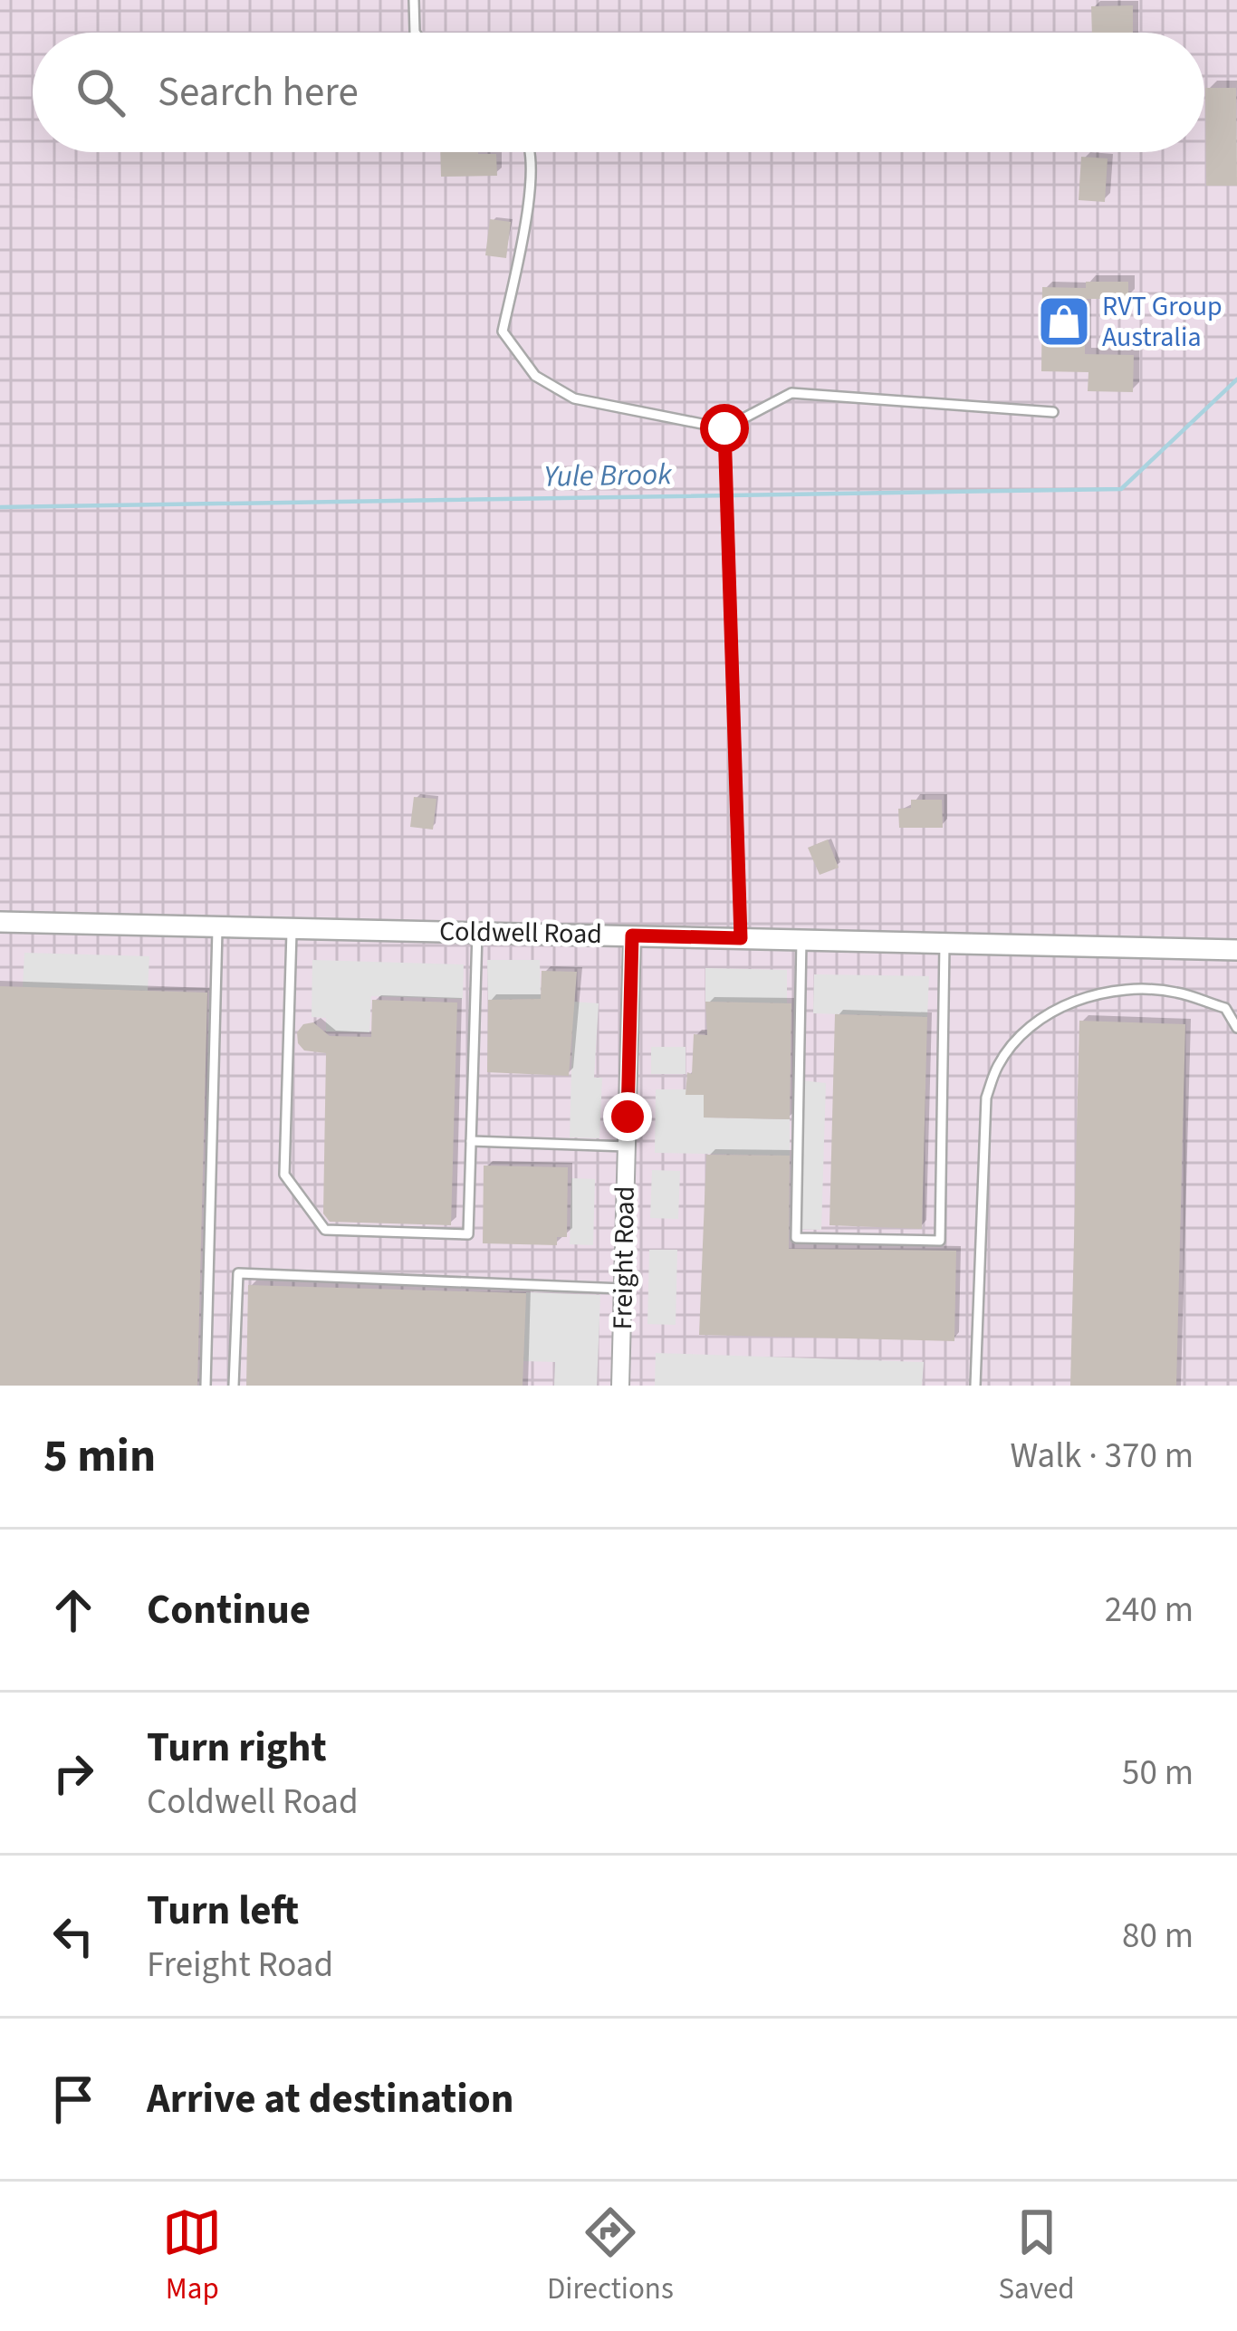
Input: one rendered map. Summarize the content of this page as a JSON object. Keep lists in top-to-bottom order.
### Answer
{
  "streets": {
    "street": ["Coldwell Road", "Freight Road"]
  },
  "crossings": [
    ["Coldwell Road", "Freight Road"]
  ],
  "water": ["Yule Brook"],
  "places": {
    "shop": ["RVT Group Australia"]
  },
  "page": {
    "search": "Search here",
    "heading": ["5 min", "Walk · 370 m"],
    "list": [
      ["Continue", "240 m"],
      ["Turn right", "Coldwell Road", "50 m"],
      ["Turn left", "Freight Road", "80 m"],
      "Arrive at destination"
    ],
    "nav": ["Map", "Directions", "Saved"]
  }
}
